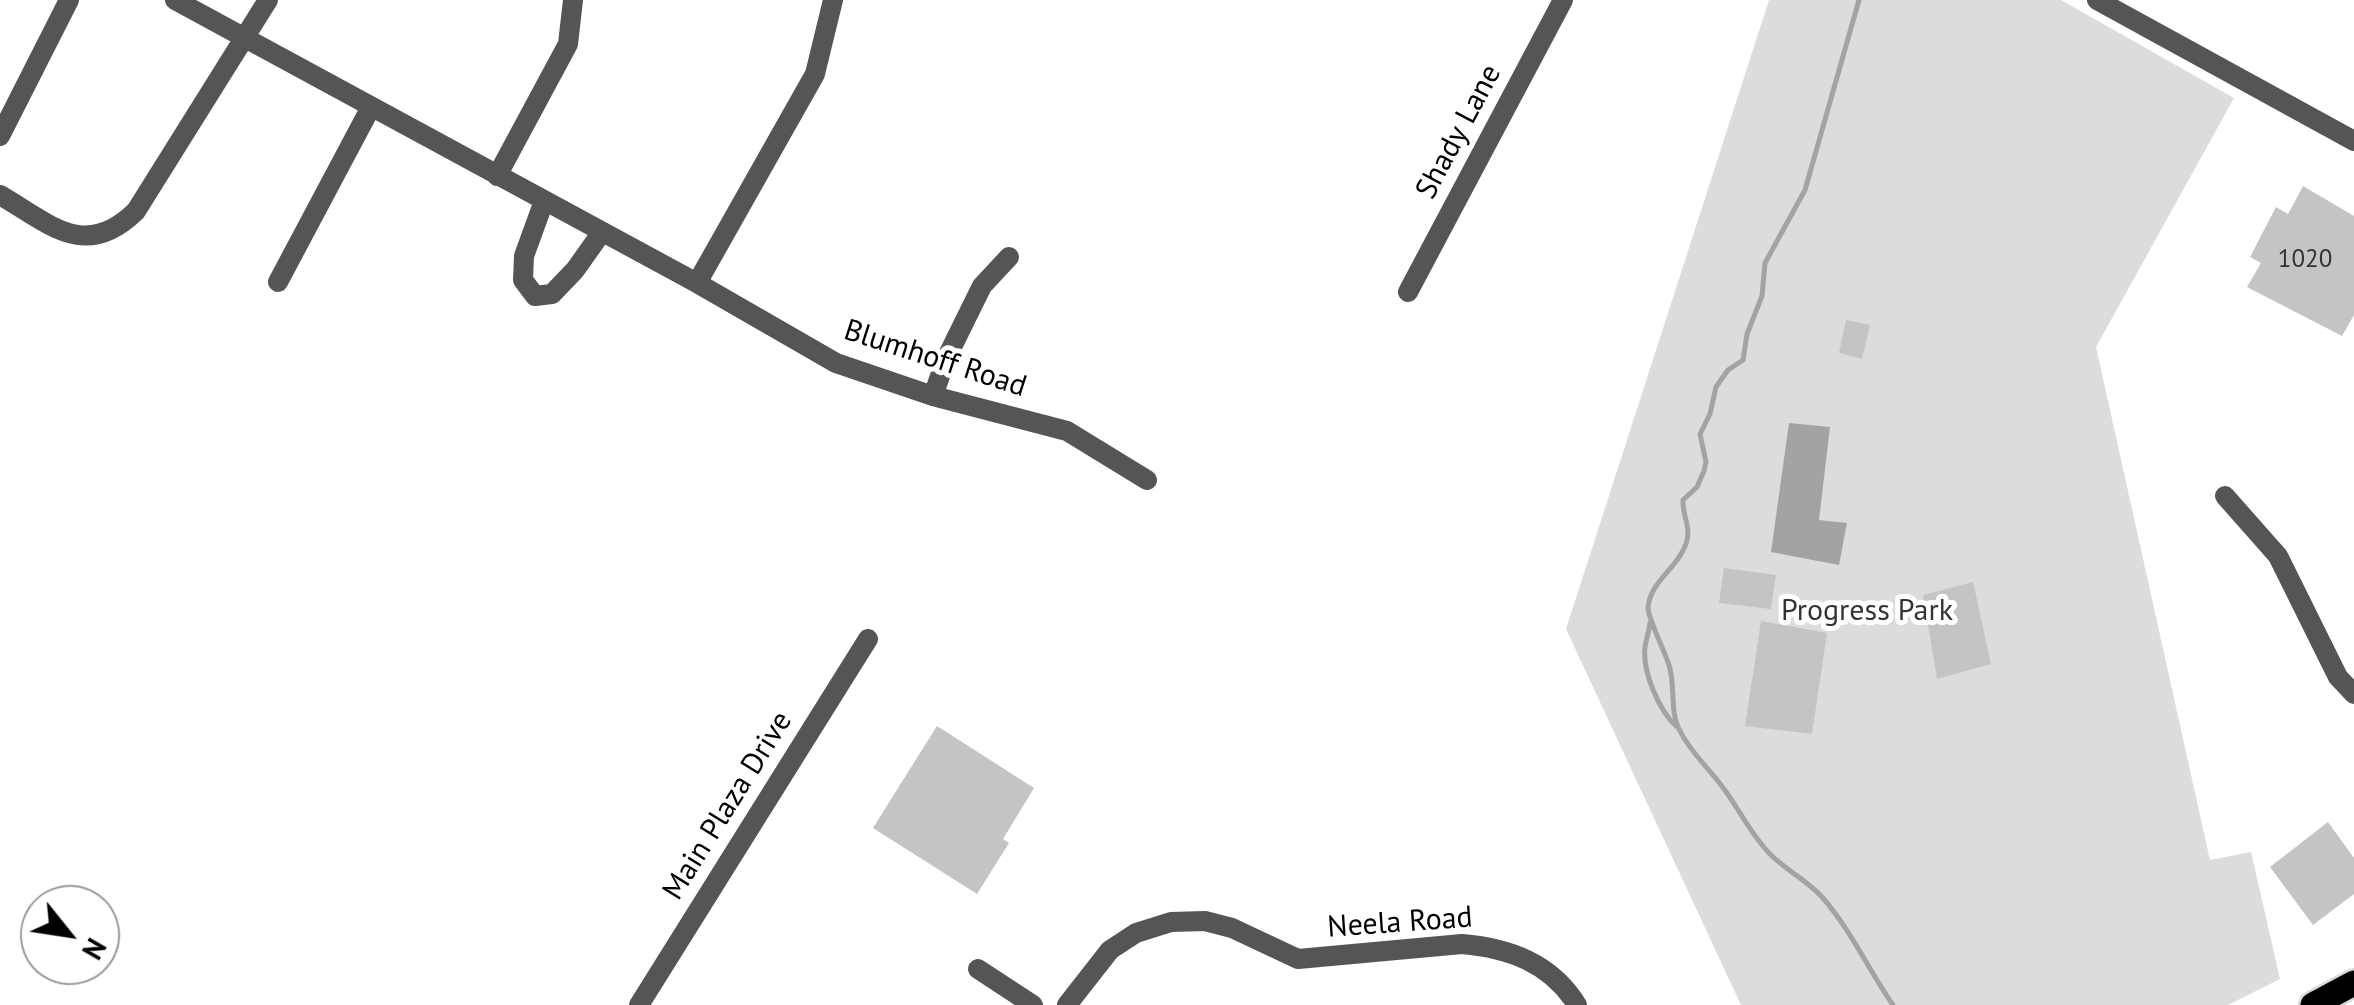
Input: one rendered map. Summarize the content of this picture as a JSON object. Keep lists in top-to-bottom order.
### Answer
{
  "streets": {
    "street": [
      "Shady Lane",
      "Blumhoff Road",
      "Main Plaza Drive",
      "Neela Road"
    ]
  },
  "parks": ["Progress Park"],
  "house_numbers": ["1020"],
  "north": "bottom right"
}
